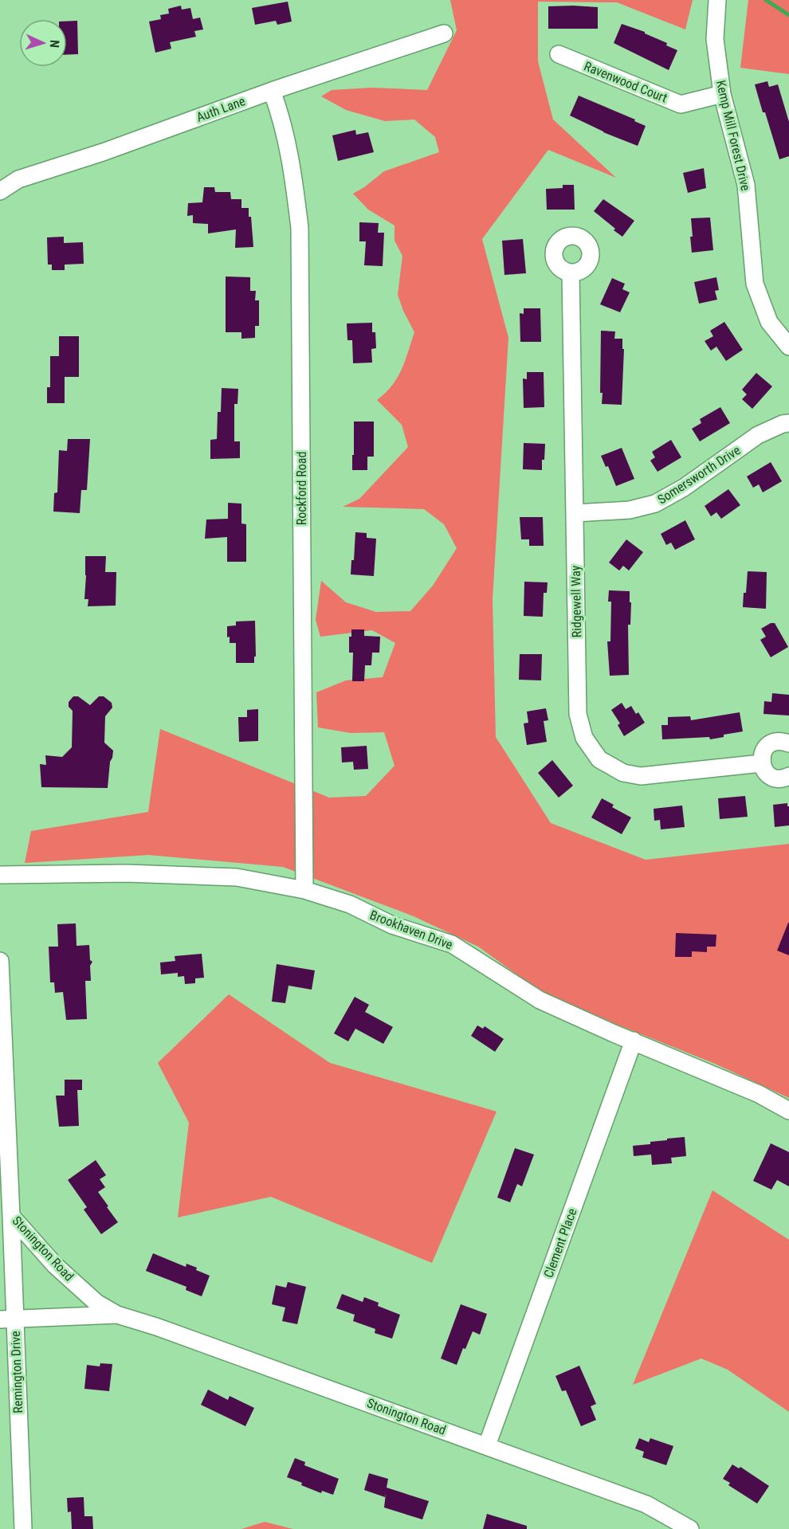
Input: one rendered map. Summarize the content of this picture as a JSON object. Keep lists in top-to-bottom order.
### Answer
{
  "streets": {
    "street": [
      "Ravenwood Court",
      "Auth Lane",
      "Kemp Mill Forest Drive",
      "Somersworth Drive",
      "Rockford Road",
      "Ridgewell Way",
      "Brookhaven Drive",
      "Clement Place",
      "Stonington Road",
      "Remington Drive"
    ]
  },
  "crossings": [
    ["Ravenwood Court", "Kemp Mill Forest Drive"],
    ["Auth Lane", "Rockford Road"],
    ["Somersworth Drive", "Ridgewell Way"],
    ["Rockford Road", "Brookhaven Drive"],
    ["Brookhaven Drive", "Clement Place"],
    ["Clement Place", "Stonington Road"],
    ["Stonington Road", "Remington Drive"]
  ],
  "north": "right"
}
